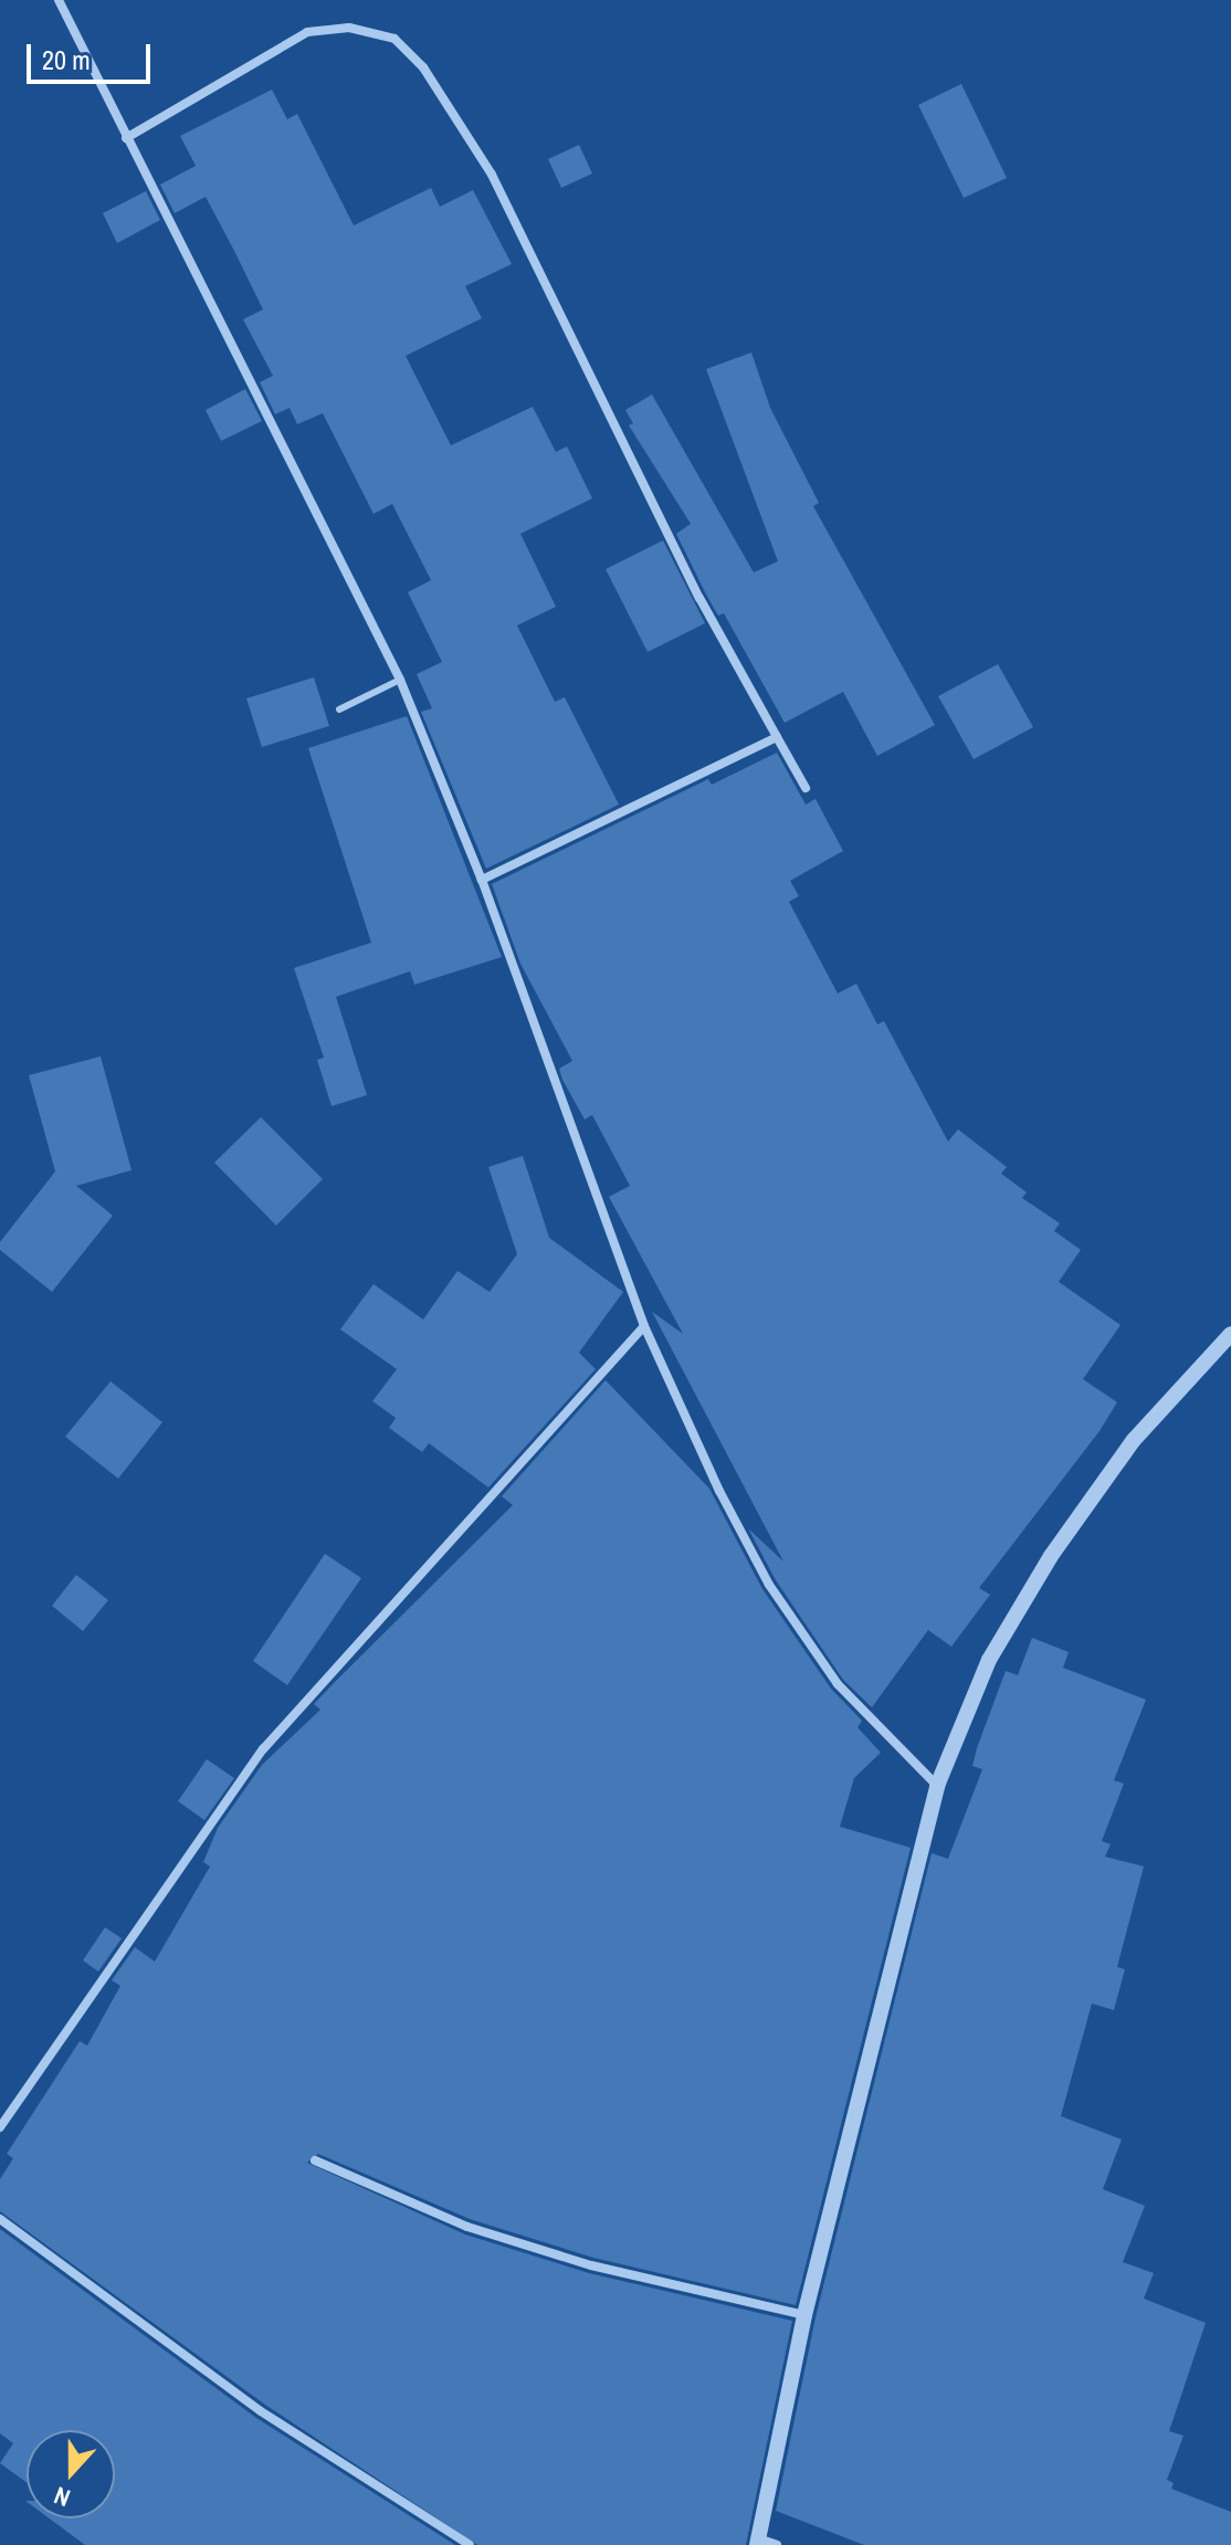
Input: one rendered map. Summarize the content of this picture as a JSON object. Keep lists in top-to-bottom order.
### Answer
{
  "scale_bar": "20 m",
  "north": "bottom"
}
